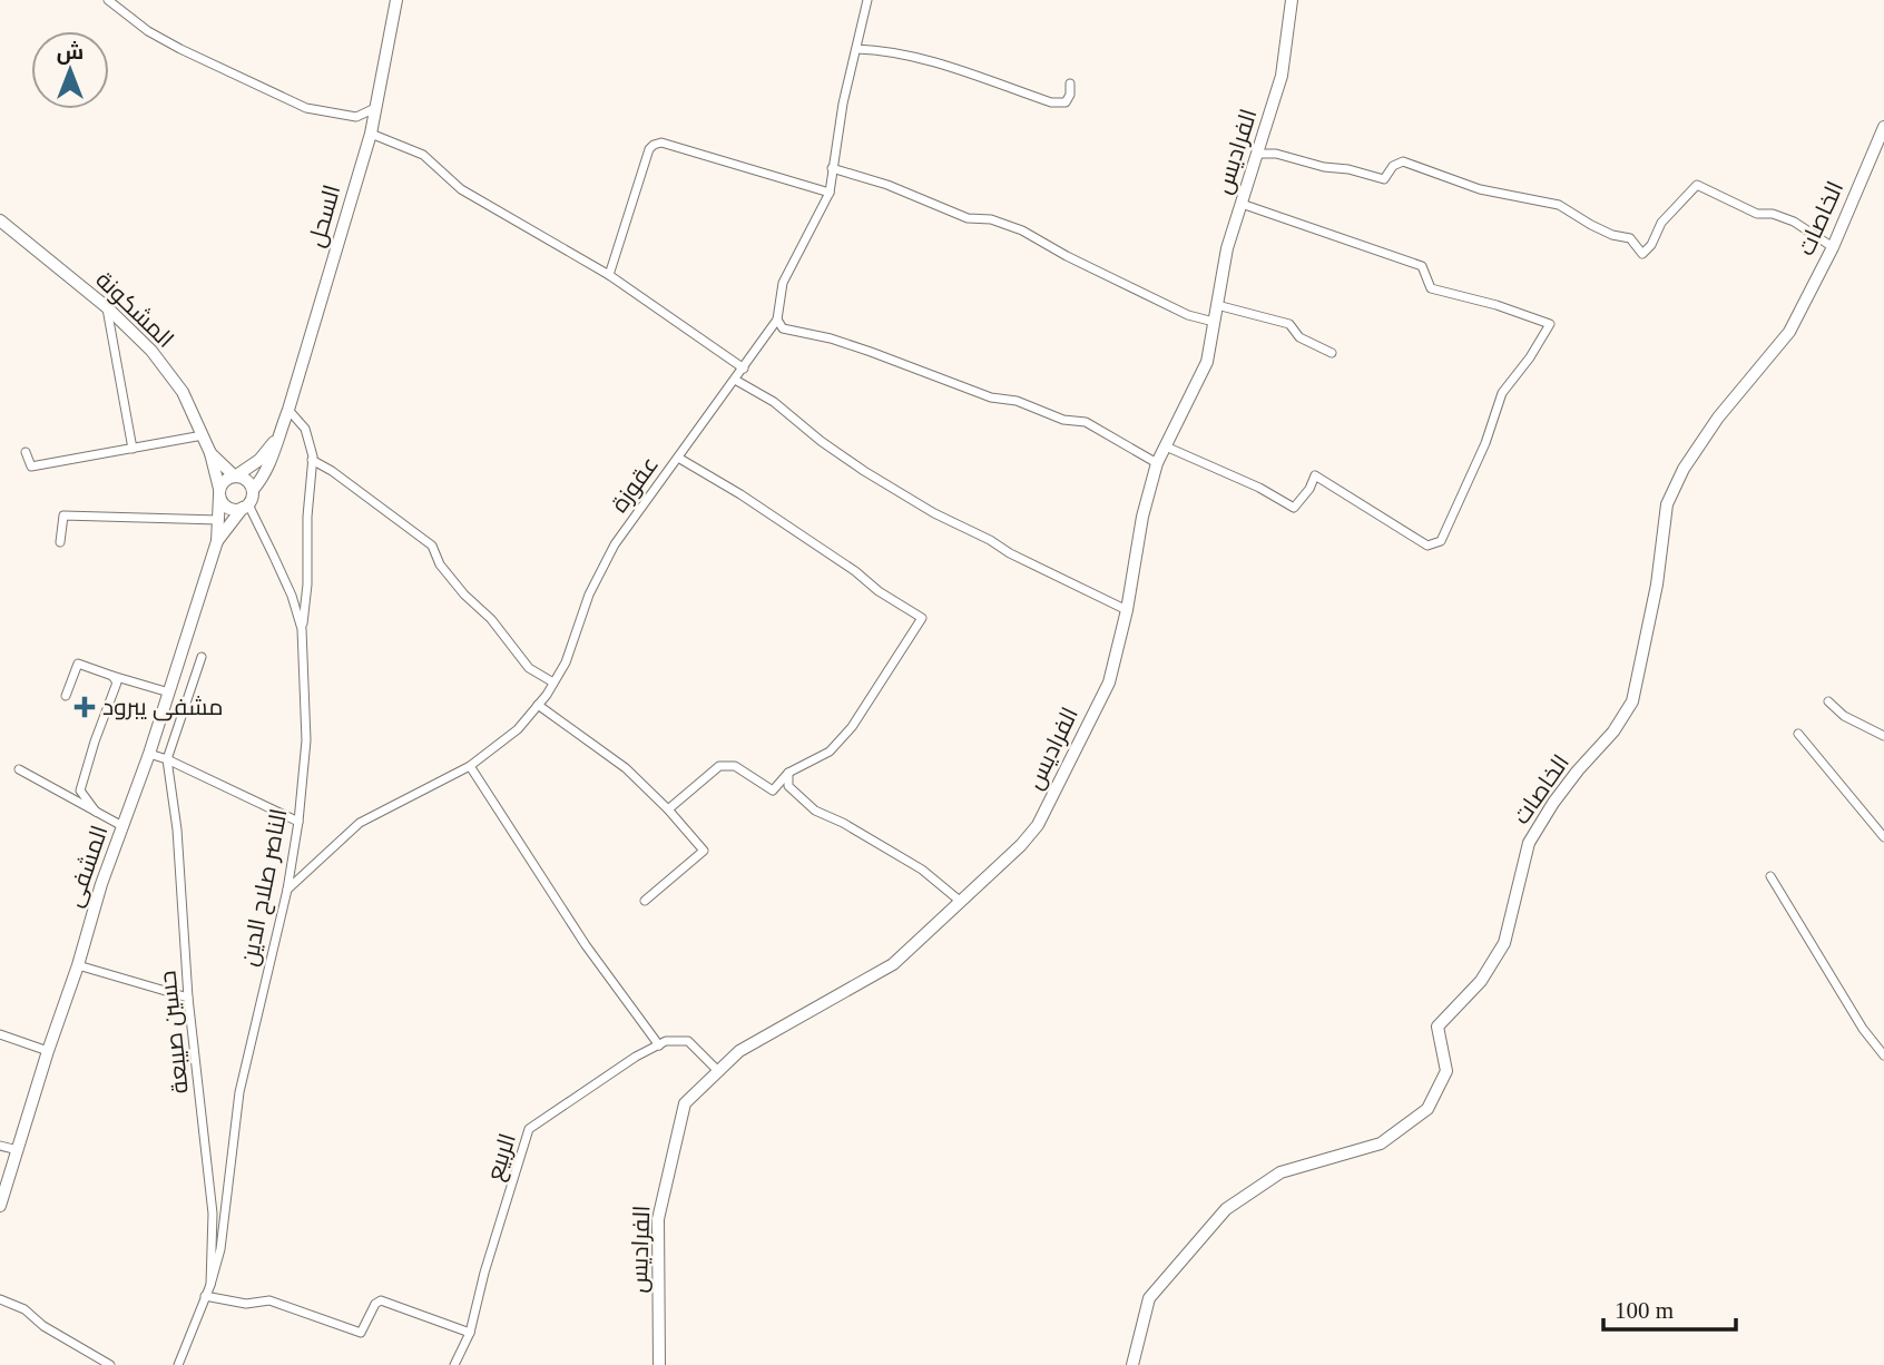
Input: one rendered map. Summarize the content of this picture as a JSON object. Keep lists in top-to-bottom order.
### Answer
{
  "streets": {
    "street": [
      "الفراديس",
      "السحل",
      "الخاصات",
      "المشكونة",
      "عقوزة",
      "المشفى",
      "الناصر صلاح الدين",
      "حسين صيبعة",
      "الربيع"
    ]
  },
  "crossings": [
    ["السحل", "الناصر صلاح الدين"],
    ["عقوزة", "الناصر صلاح الدين"],
    ["الناصر صلاح الدين", "حسين صيبعة"]
  ],
  "places": {
    "health": ["مشفى يبرود"]
  },
  "scale_bar": "100 m",
  "north": "top"
}
